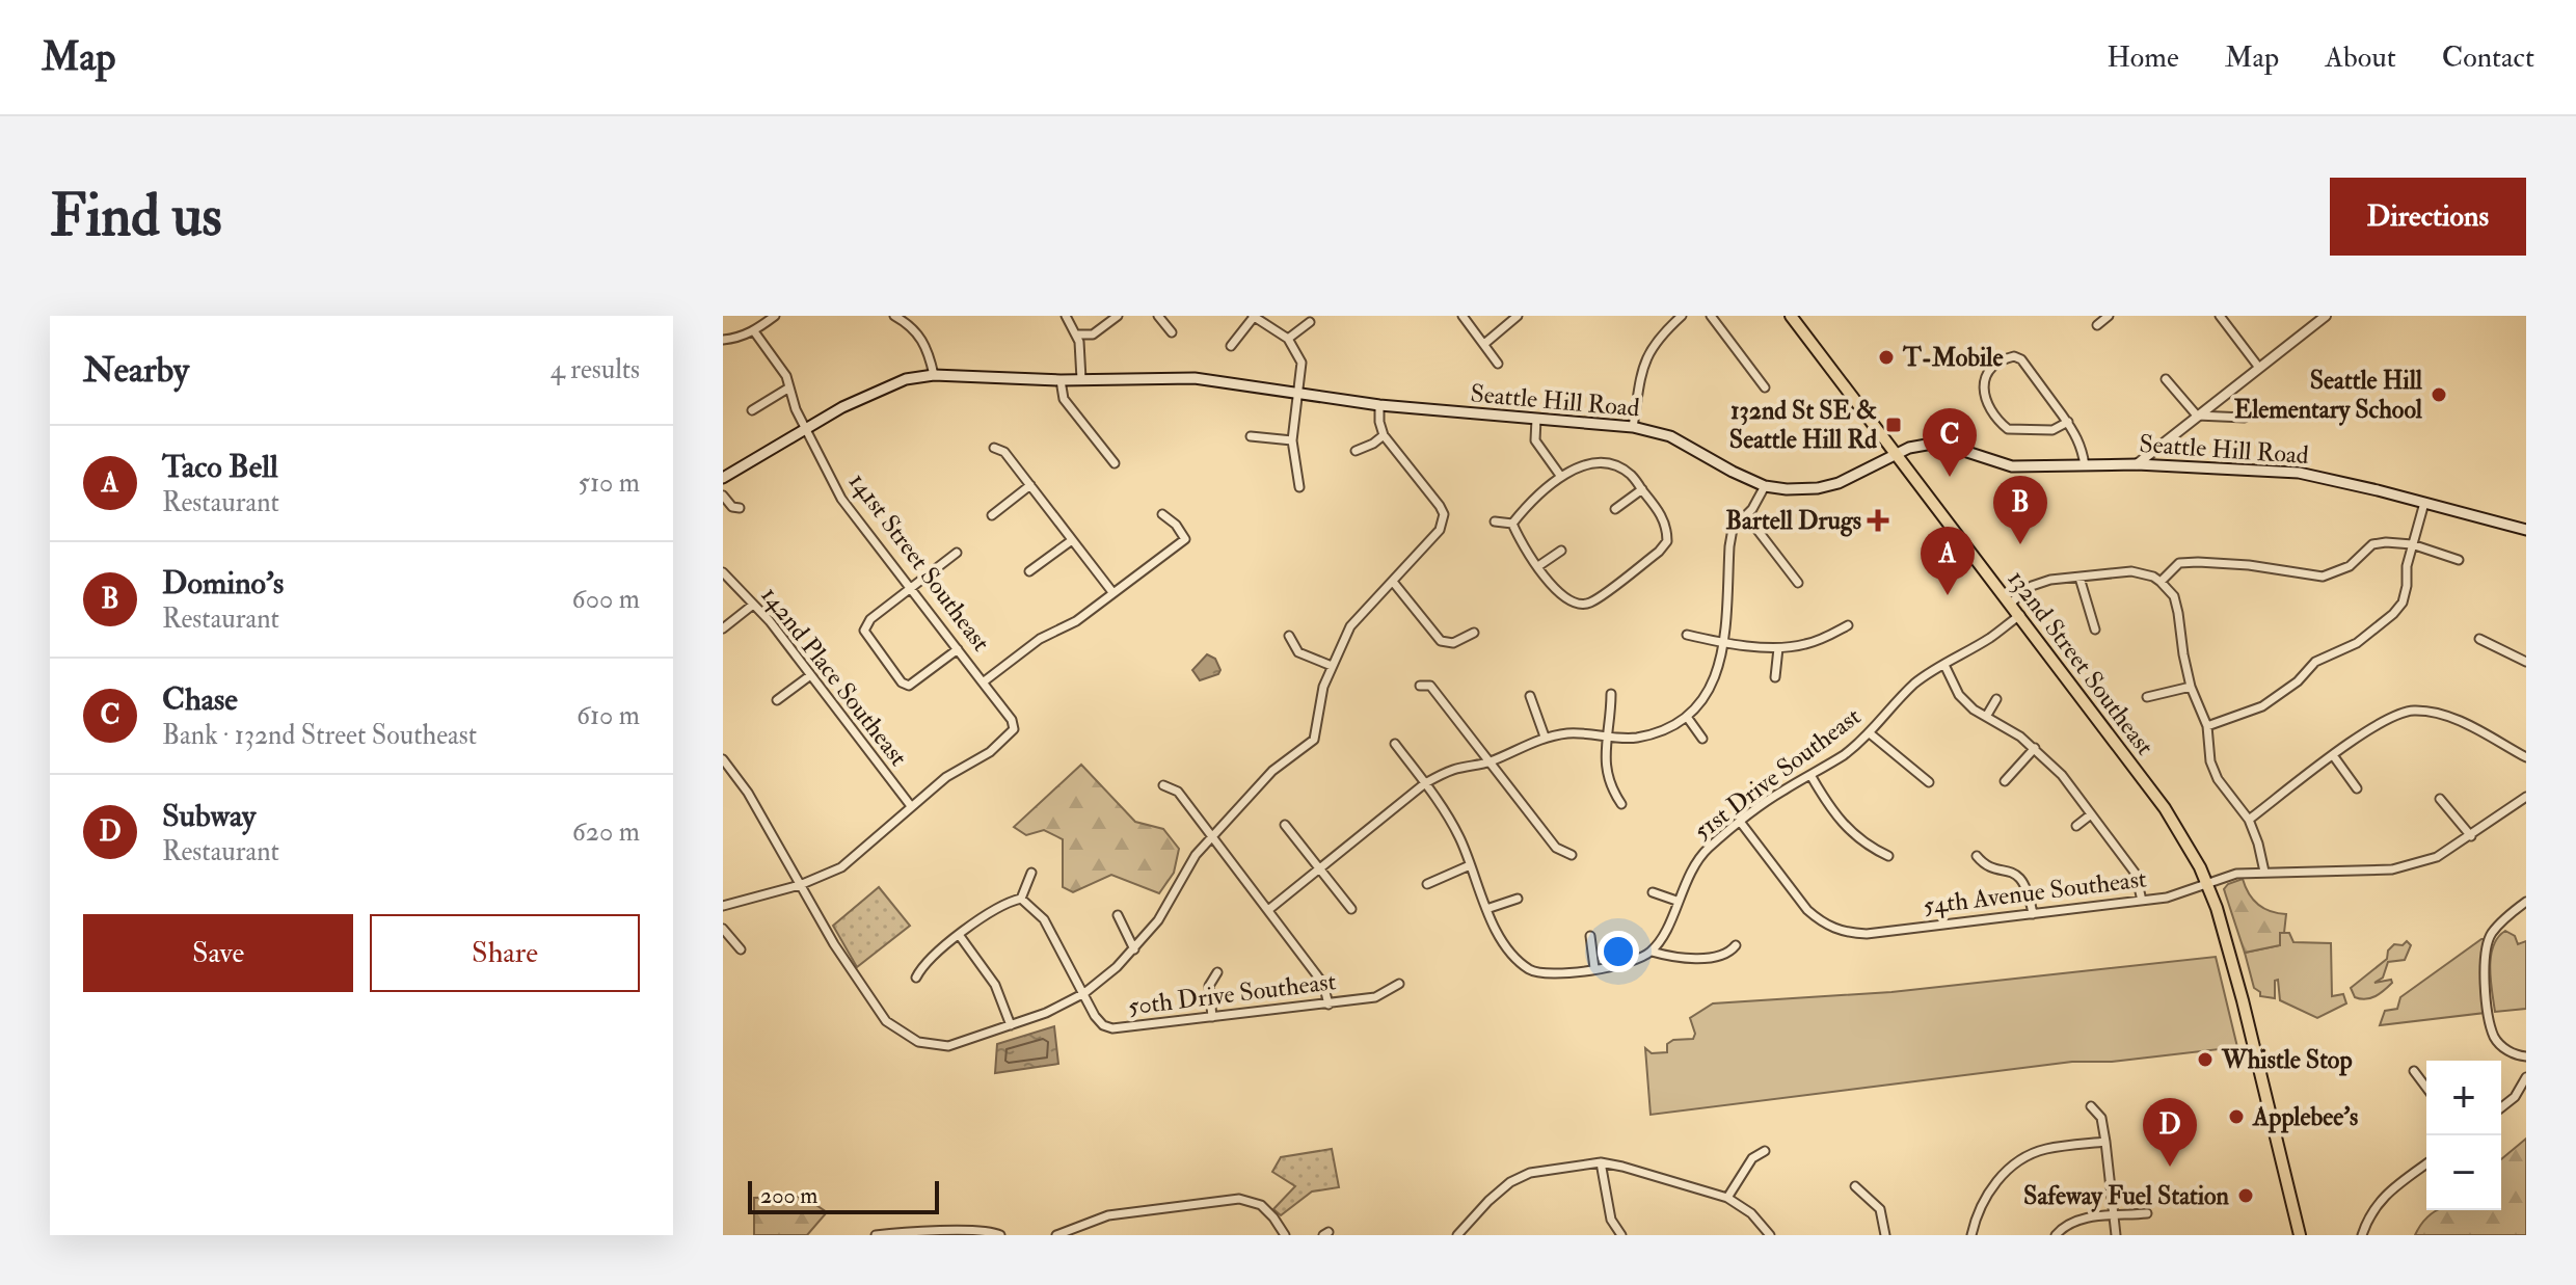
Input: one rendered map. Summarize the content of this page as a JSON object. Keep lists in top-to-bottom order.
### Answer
{
  "streets": {
    "main road": ["Seattle Hill Road", "132nd Street Southeast"],
    "street": [
      "141st Street Southeast",
      "142nd Place Southeast",
      "51st Drive Southeast",
      "54th Avenue Southeast",
      "50th Drive Southeast"
    ]
  },
  "crossings": [
    ["Seattle Hill Road", "141st Street Southeast"],
    ["Seattle Hill Road", "132nd Street Southeast"],
    ["141st Street Southeast", "142nd Place Southeast"],
    ["132nd Street Southeast", "51st Drive Southeast"],
    ["132nd Street Southeast", "54th Avenue Southeast"],
    ["51st Drive Southeast", "54th Avenue Southeast"]
  ],
  "places": {
    "other": [
      "T-Mobile",
      "Seattle Hill Elementary School",
      "Whistle Stop",
      "Applebee's",
      "Safeway Fuel Station"
    ],
    "transit": ["132nd St SE & Seattle Hill Rd"],
    "health": ["Bartell Drugs"]
  },
  "scale_bar": "200 m",
  "page": {
    "header": "Map",
    "nav": [
      "Home",
      "Map",
      "About",
      "Contact"
    ],
    "buttons": [
      "Directions",
      ["Save", "Share"]
    ],
    "title": "Find us",
    "heading": ["Nearby", "4 results"],
    "pins": [
      "C",
      "B",
      "A",
      "D"
    ],
    "list": [
      {
        "mark": "A",
        "name": "Taco Bell",
        "note": "Restaurant",
        "value": "510 m"
      },
      {
        "mark": "B",
        "name": "Domino's",
        "note": "Restaurant",
        "value": "600 m"
      },
      {
        "mark": "C",
        "name": "Chase",
        "note": "Bank · 132nd Street Southeast",
        "value": "610 m"
      },
      {
        "mark": "D",
        "name": "Subway",
        "note": "Restaurant",
        "value": "620 m"
      }
    ],
    "map_buttons": ["+", "−"],
    "scale": "200 m"
  }
}
